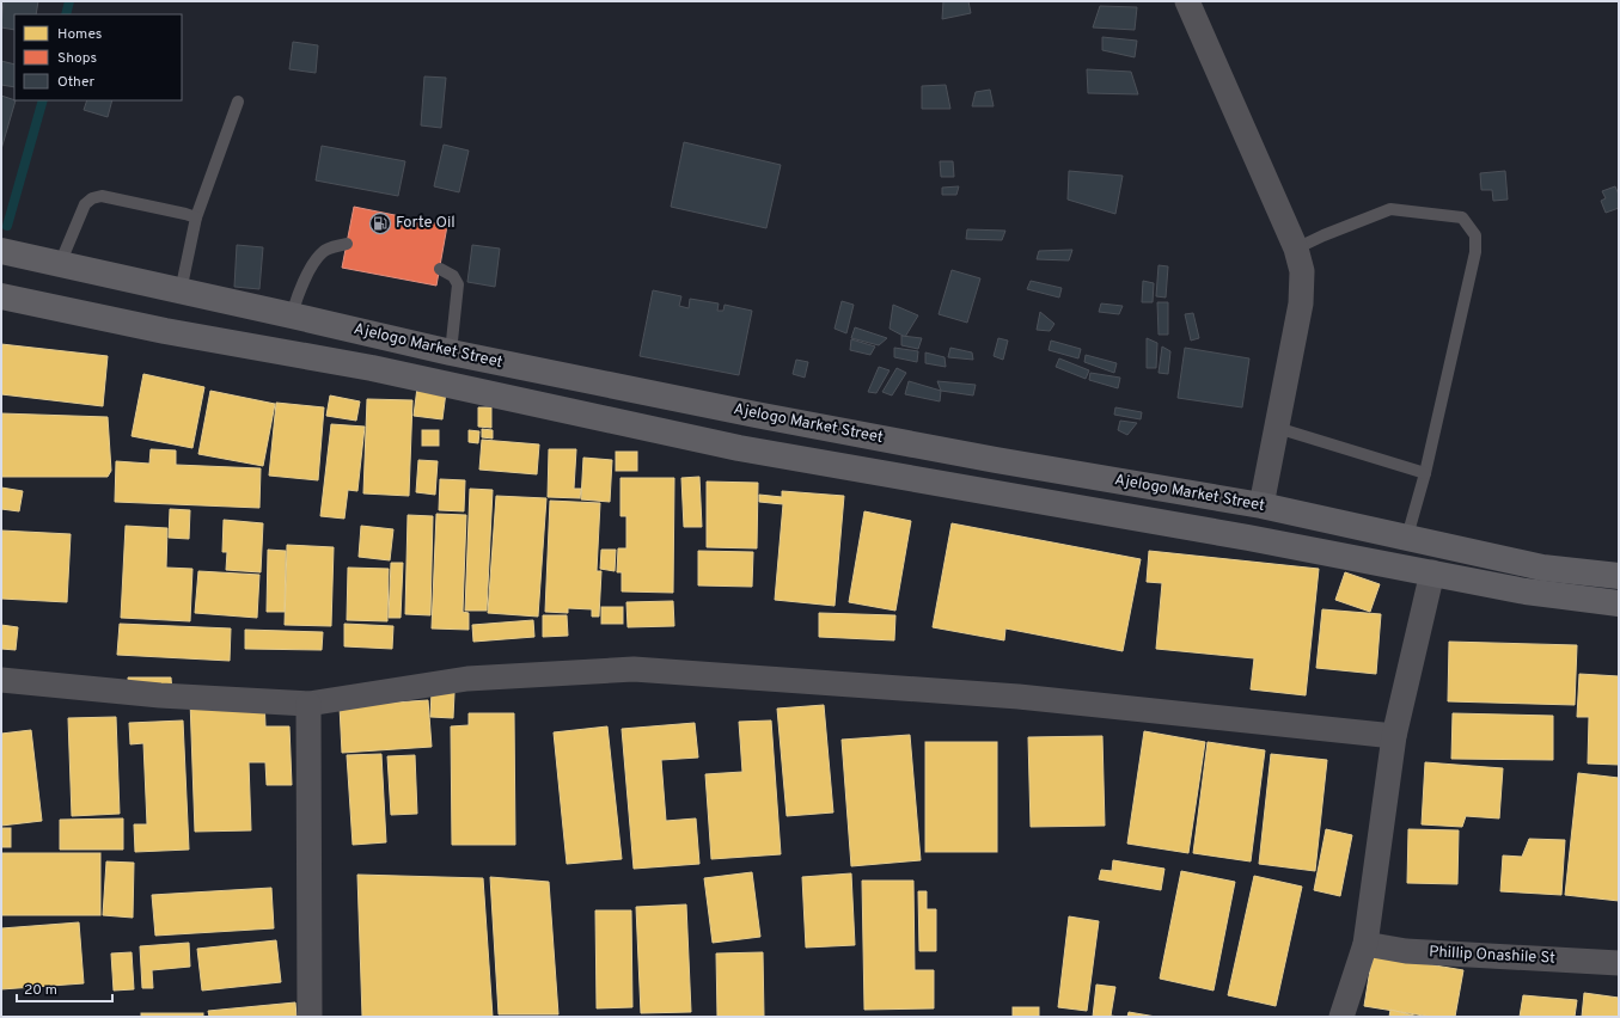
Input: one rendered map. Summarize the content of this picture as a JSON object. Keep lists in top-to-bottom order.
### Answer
{
  "streets": {
    "street": ["Ajelogo Market Street", "Phillip Onashile St"]
  },
  "places": {
    "fuel station": ["Forte Oil"]
  },
  "legend": ["Homes", "Shops", "Other"],
  "scale_bar": "20 m"
}
